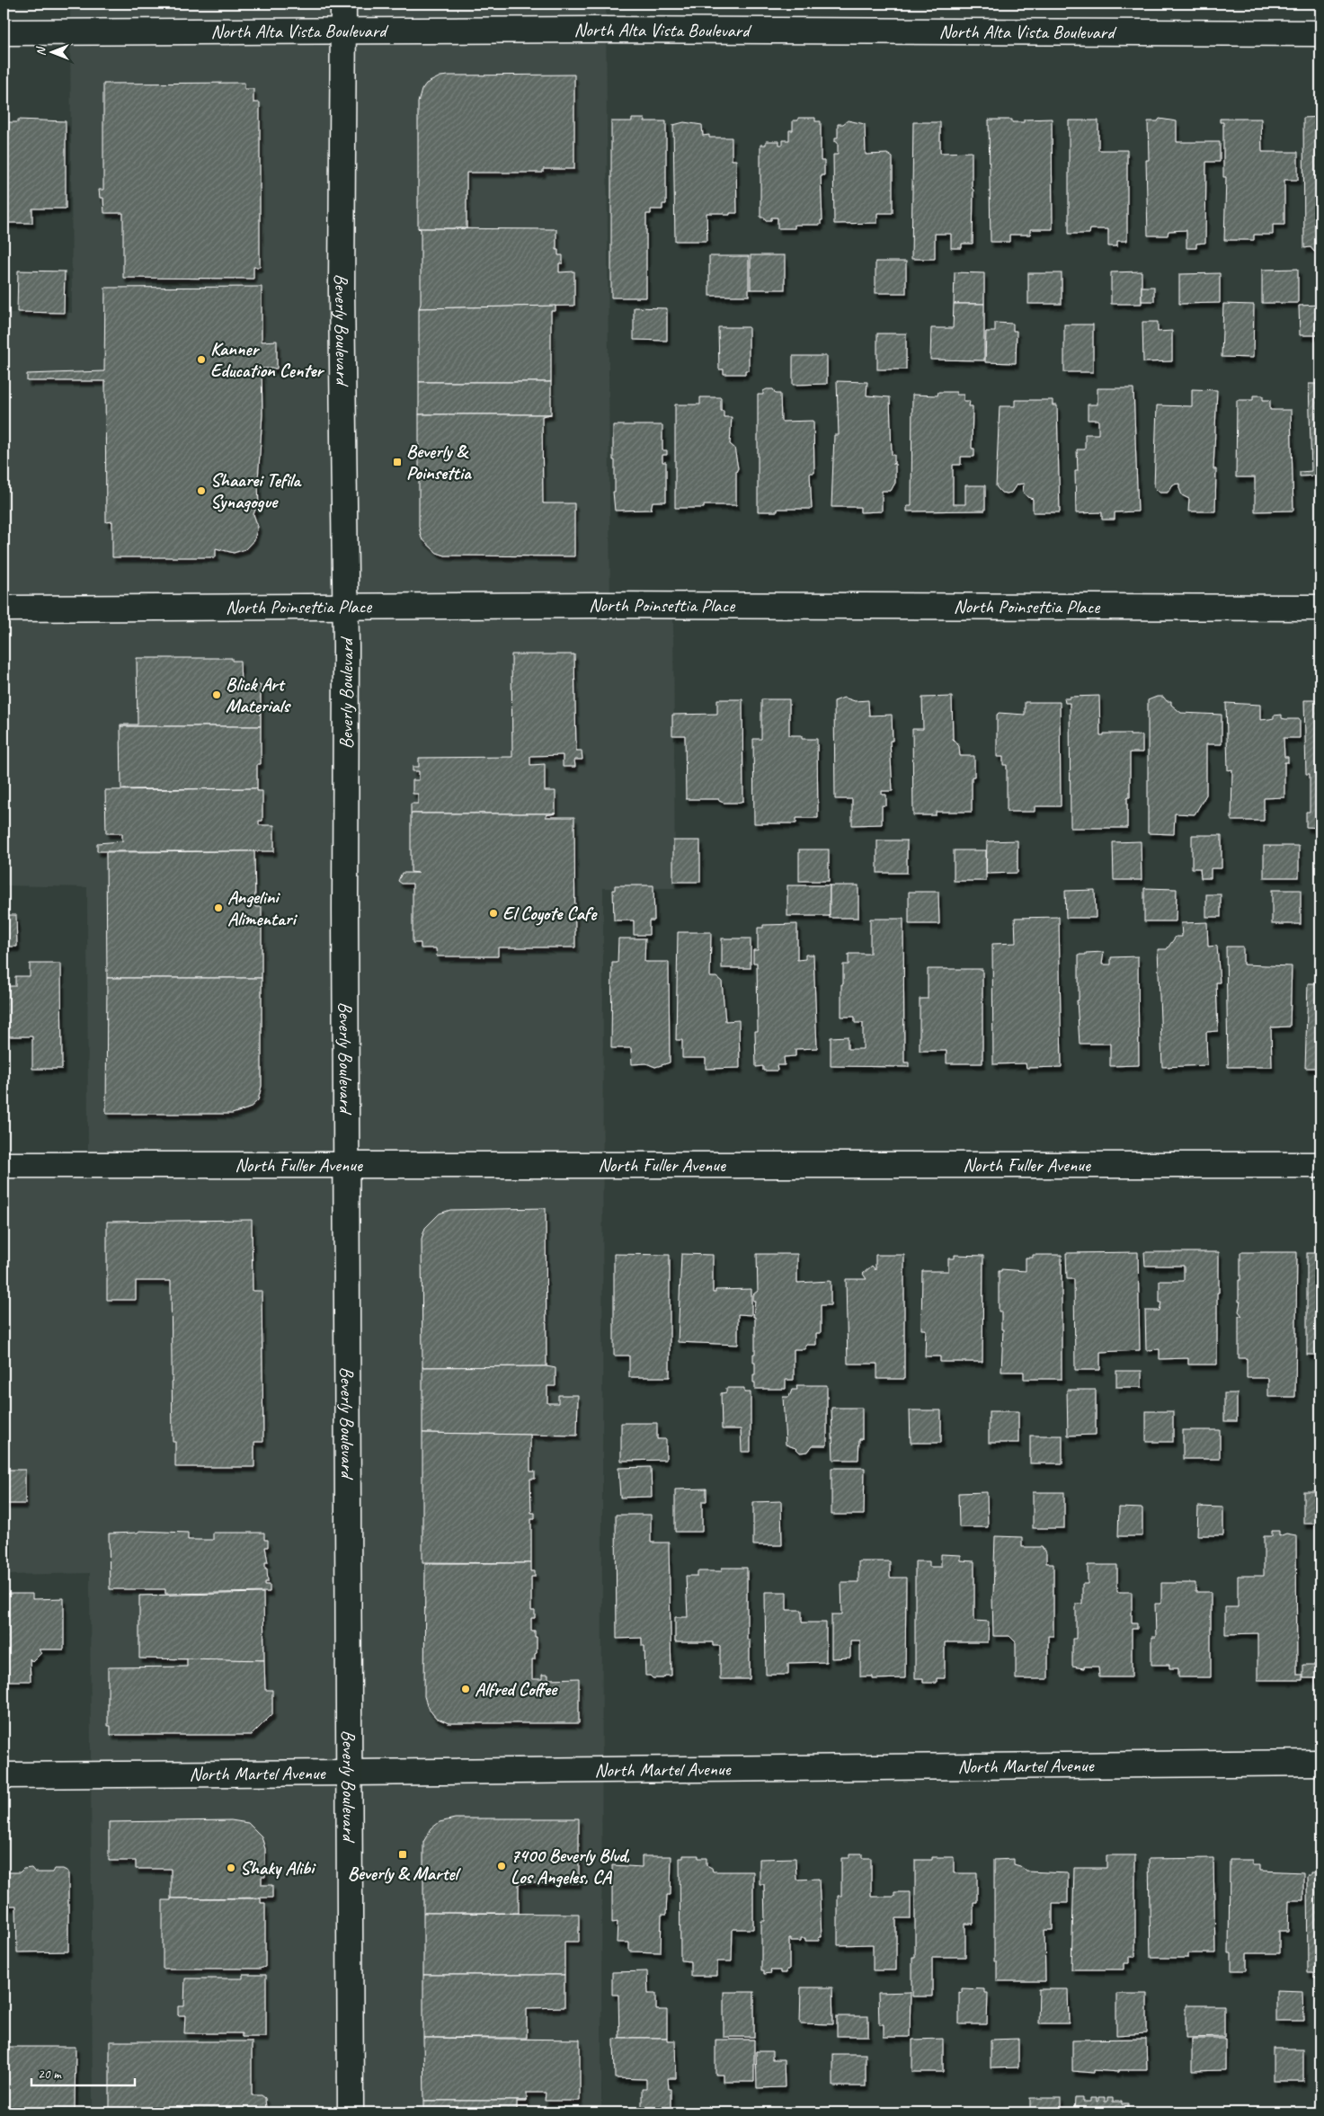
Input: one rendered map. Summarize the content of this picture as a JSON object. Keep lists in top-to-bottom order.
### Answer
{
  "streets": {
    "street": [
      "North Alta Vista Boulevard",
      "Beverly Boulevard",
      "North Poinsettia Place",
      "North Fuller Avenue",
      "North Martel Avenue"
    ]
  },
  "crossings": [
    ["North Alta Vista Boulevard", "Beverly Boulevard"],
    ["Beverly Boulevard", "North Poinsettia Place"],
    ["Beverly Boulevard", "North Fuller Avenue"],
    ["Beverly Boulevard", "North Martel Avenue"]
  ],
  "places": {
    "other": [
      "Kanner Education Center",
      "Shaarei Tefila Synagogue",
      "Blick Art Materials",
      "Angelini Alimentari",
      "El Coyote Cafe",
      "Alfred Coffee",
      "7400 Beverly Blvd, Los Angeles, CA",
      "Shaky Alibi"
    ],
    "transit": ["Beverly & Poinsettia", "Beverly & Martel"]
  },
  "scale_bar": "20 m",
  "north": "left"
}
